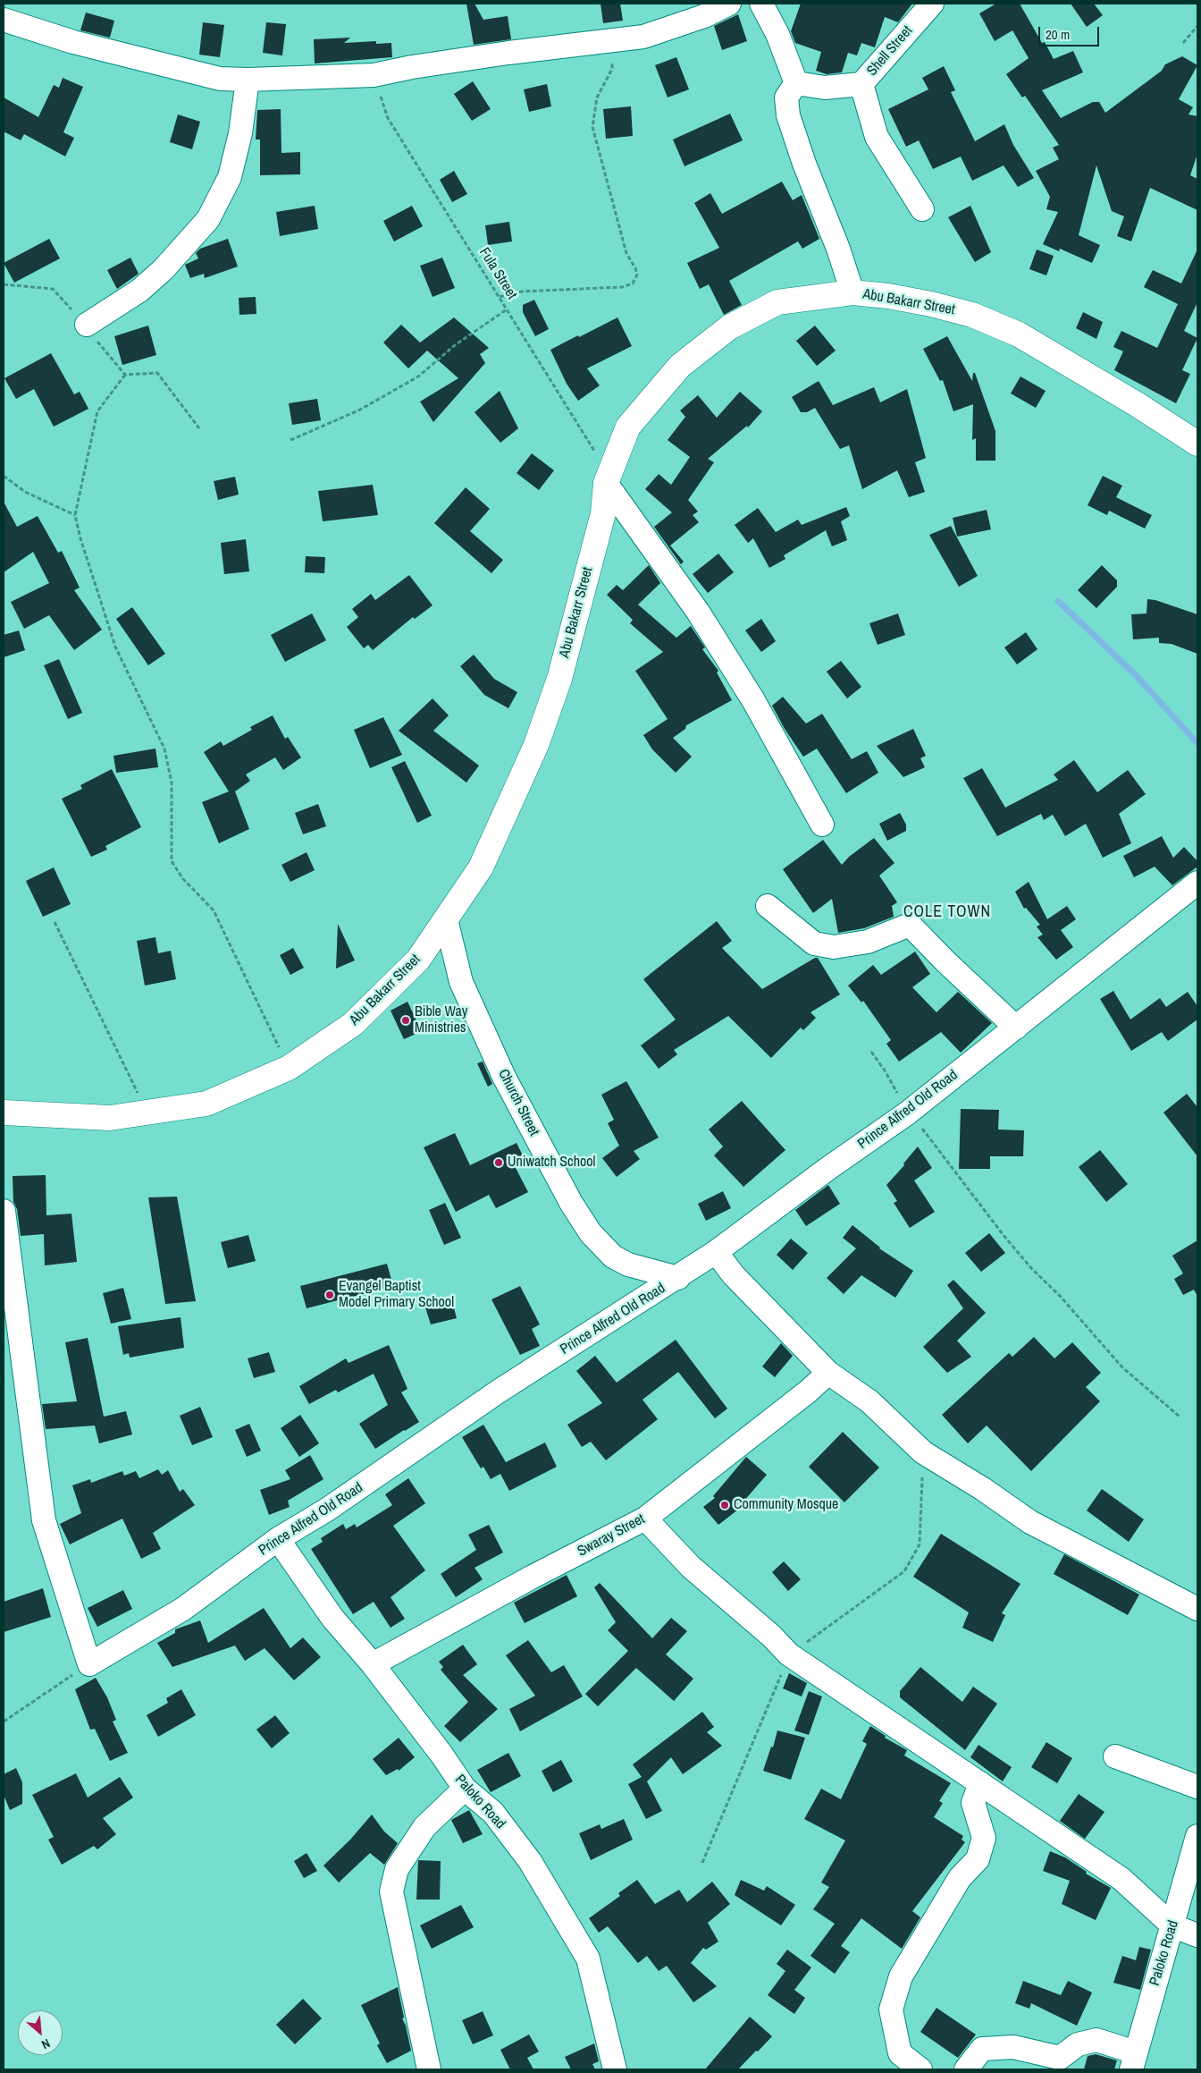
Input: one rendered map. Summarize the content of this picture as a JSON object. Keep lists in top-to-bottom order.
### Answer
{
  "streets": {
    "street": [
      "Shell Street",
      "Abu Bakarr Street",
      "Church Street",
      "Prince Alfred Old Road",
      "Swaray Street",
      "Paloko Road"
    ],
    "path": ["Fula Street"]
  },
  "crossings": [
    ["Fula Street", "Abu Bakarr Street"],
    ["Abu Bakarr Street", "Church Street"],
    ["Church Street", "Prince Alfred Old Road"],
    ["Prince Alfred Old Road", "Paloko Road"],
    ["Swaray Street", "Paloko Road"]
  ],
  "districts": ["COLE TOWN"],
  "places": [
    "Bible Way Ministries",
    "Uniwatch School",
    "Evangel Baptist Model Primary School",
    "Community Mosque"
  ],
  "scale_bar": "20 m",
  "north": "bottom right"
}
